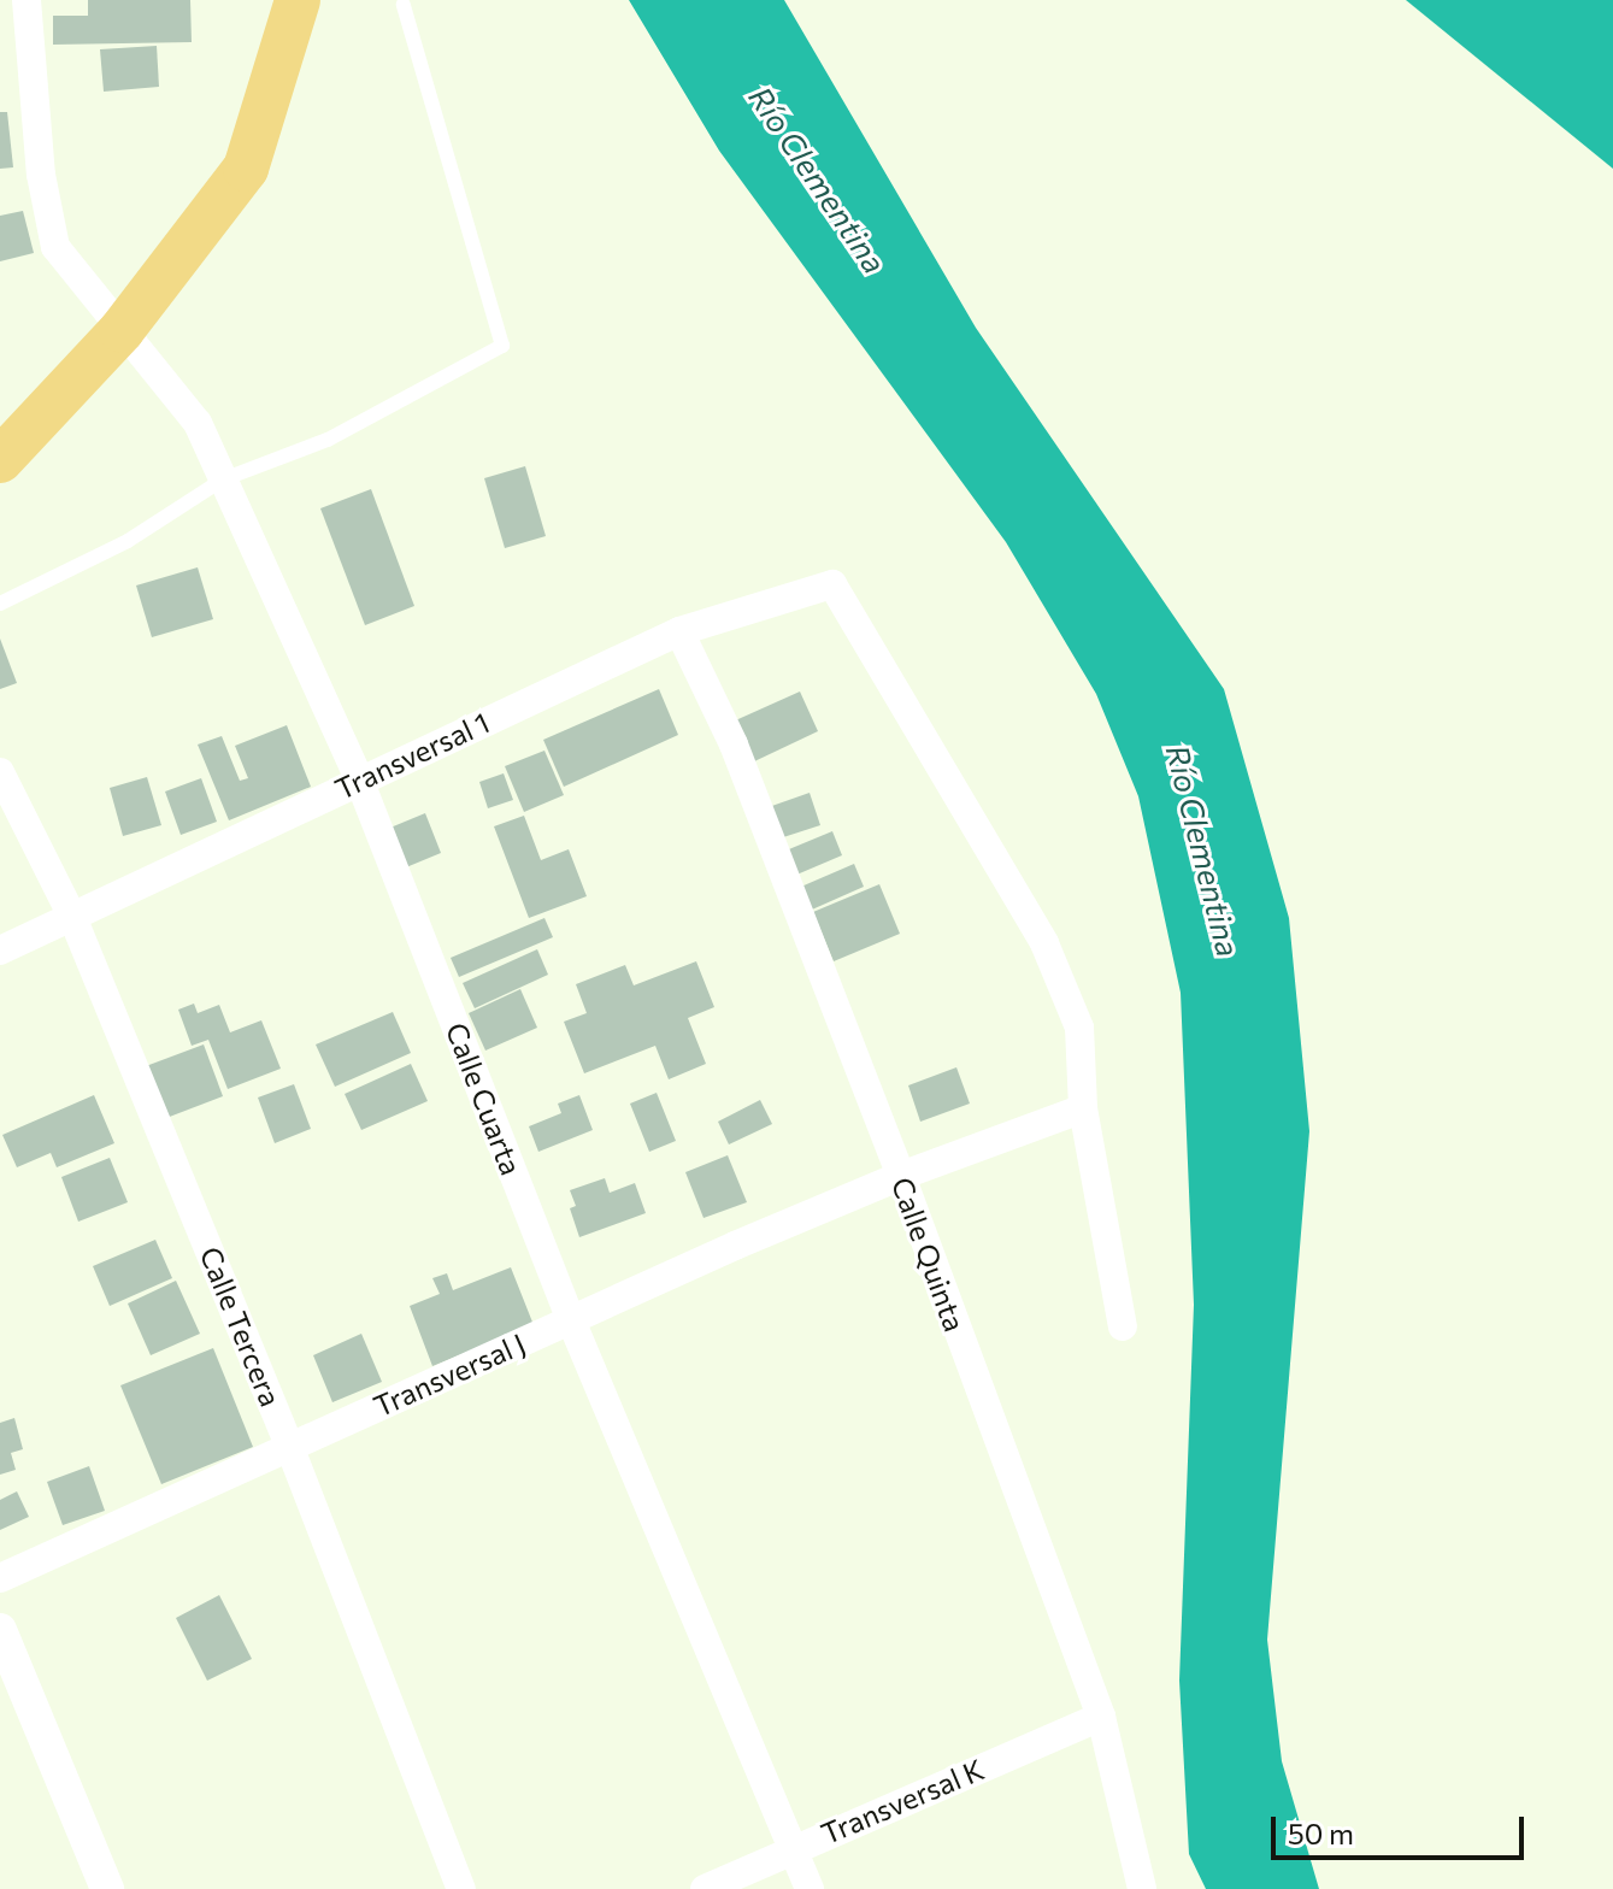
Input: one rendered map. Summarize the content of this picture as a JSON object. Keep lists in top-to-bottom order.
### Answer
{
  "streets": {
    "street": [
      "Transversal 1",
      "Calle Cuarta",
      "Calle Quinta",
      "Calle Tercera",
      "Transversal J",
      "Transversal K"
    ]
  },
  "crossings": [
    ["Transversal 1", "Calle Cuarta"],
    ["Transversal 1", "Calle Quinta"],
    ["Transversal 1", "Calle Tercera"],
    ["Transversal 1", "Transversal J"],
    ["Calle Cuarta", "Transversal J"],
    ["Calle Cuarta", "Transversal K"],
    ["Calle Quinta", "Transversal J"],
    ["Calle Quinta", "Transversal K"],
    ["Calle Tercera", "Transversal J"]
  ],
  "water": ["Río Clementina"],
  "scale_bar": "50 m"
}
